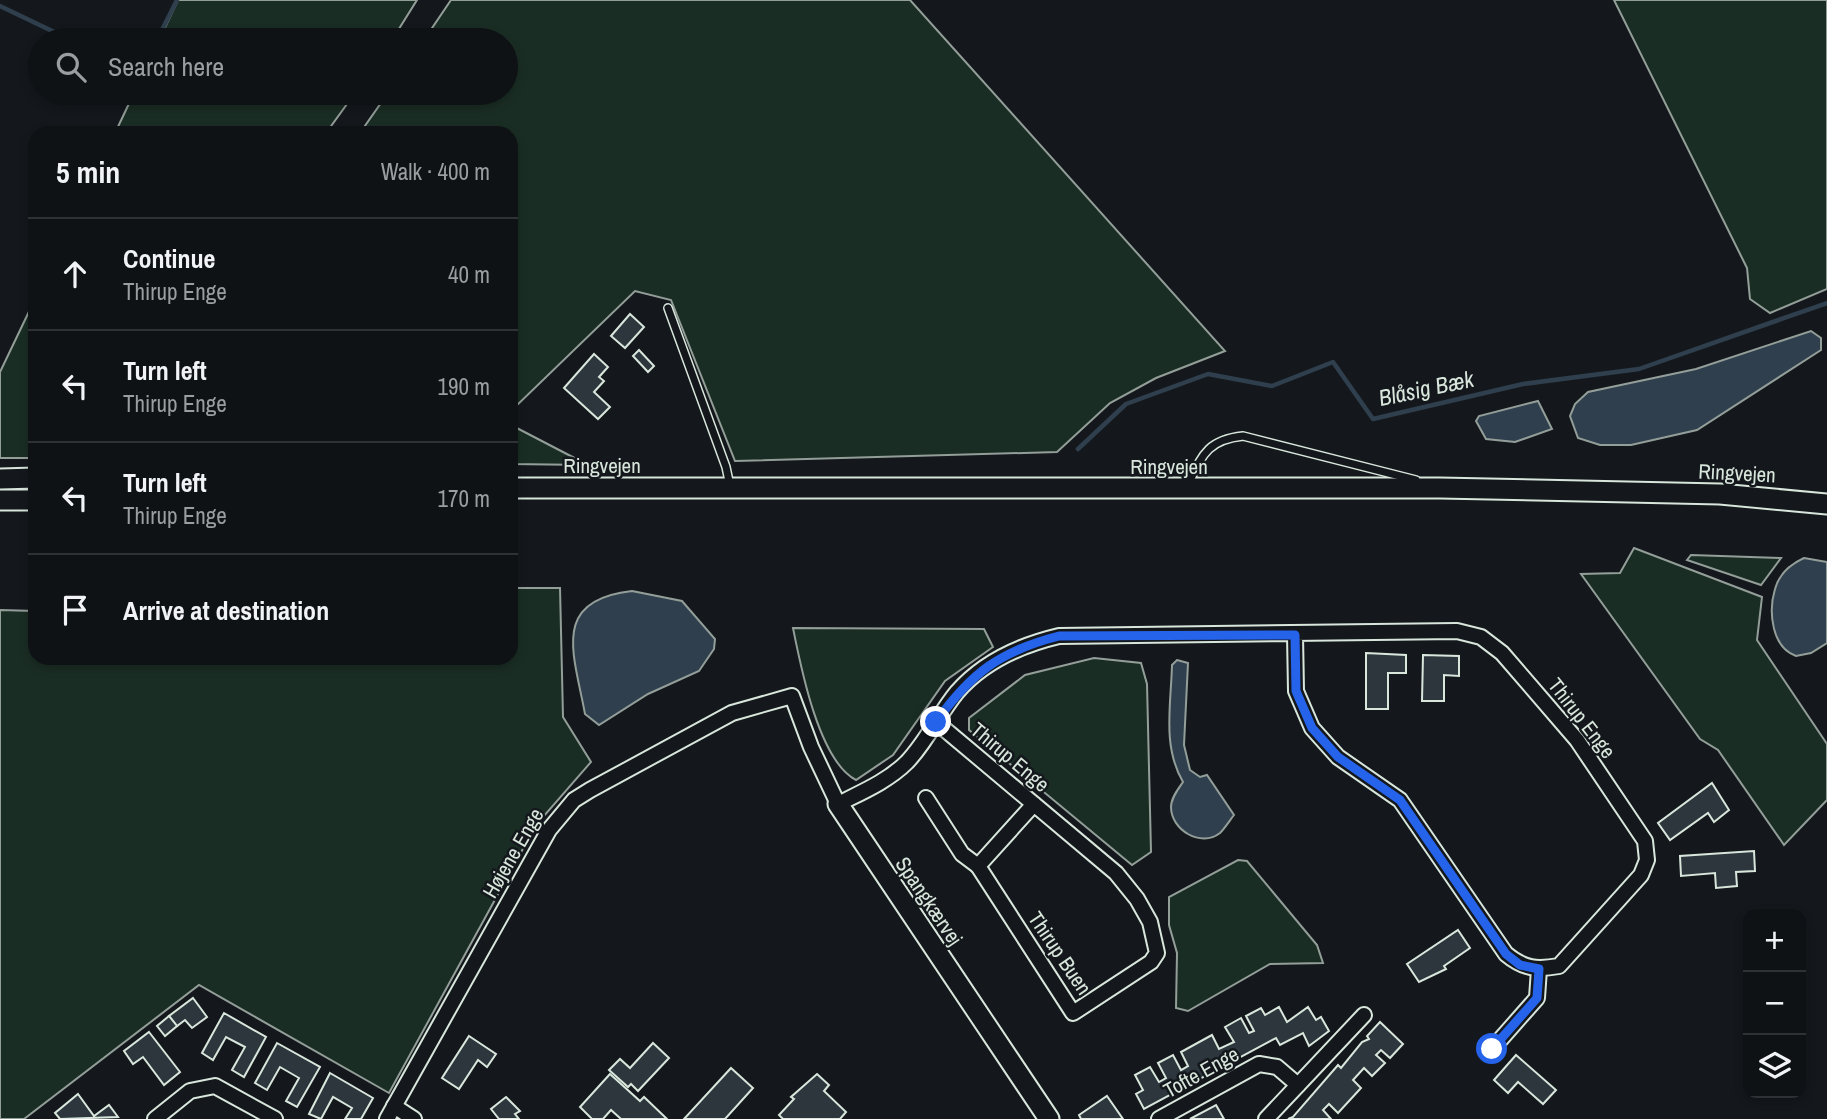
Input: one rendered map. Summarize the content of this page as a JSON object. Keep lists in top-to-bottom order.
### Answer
{
  "streets": {
    "main road": ["Ringvejen", "Spangkærvej"],
    "street": [
      "Thirup Enge",
      "Højene Enge",
      "Thirup Buen",
      "Tofte Enge"
    ]
  },
  "crossings": [
    ["Thirup Enge", "Spangkærvej"],
    ["Thirup Enge", "Thirup Buen"],
    ["Højene Enge", "Spangkærvej"]
  ],
  "water": ["Blåsig Bæk"],
  "page": {
    "search": "Search here",
    "heading": ["5 min", "Walk · 400 m"],
    "list": [
      ["Continue", "Thirup Enge", "40 m"],
      ["Turn left", "Thirup Enge", "190 m"],
      ["Turn left", "Thirup Enge", "170 m"],
      "Arrive at destination"
    ],
    "map_buttons": ["+", "−"]
  }
}
